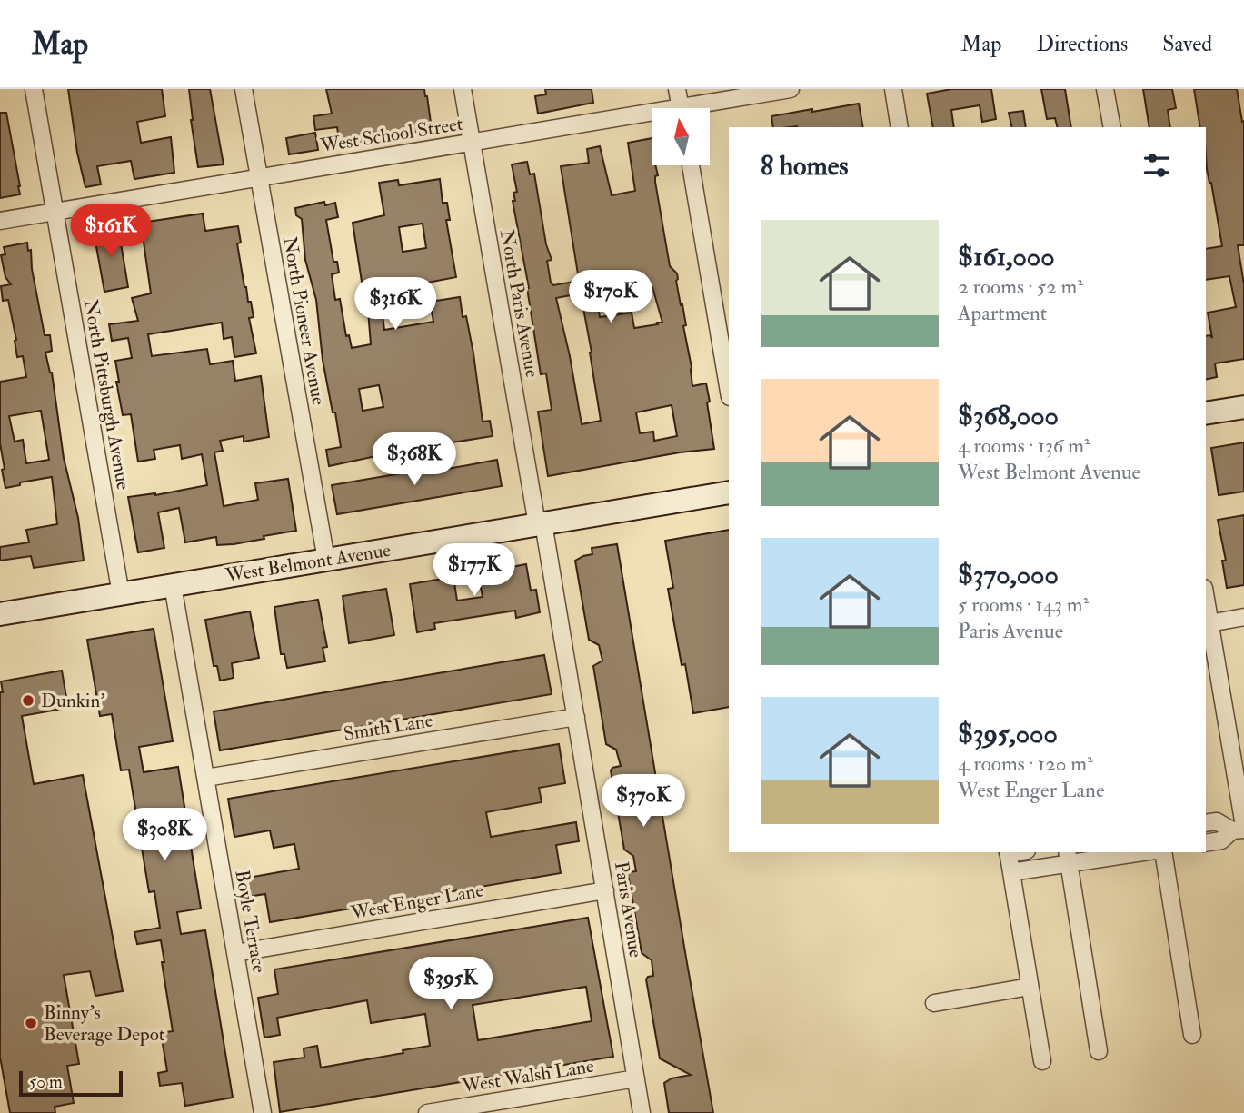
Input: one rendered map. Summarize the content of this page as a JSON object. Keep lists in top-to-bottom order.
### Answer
{
  "streets": {
    "main road": ["West Belmont Avenue"],
    "street": [
      "West School Street",
      "North Paris Avenue",
      "North Pioneer Avenue",
      "North Pittsburgh Avenue",
      "Smith Lane",
      "West Enger Lane",
      "Paris Avenue",
      "Boyle Terrace",
      "West Walsh Lane"
    ]
  },
  "crossings": [
    ["West School Street", "North Paris Avenue"],
    ["West School Street", "North Pioneer Avenue"],
    ["West School Street", "North Pittsburgh Avenue"],
    ["North Paris Avenue", "West Belmont Avenue"],
    ["North Paris Avenue", "Paris Avenue"],
    ["North Pioneer Avenue", "West Belmont Avenue"],
    ["North Pittsburgh Avenue", "West Belmont Avenue"],
    ["West Belmont Avenue", "Paris Avenue"],
    ["West Belmont Avenue", "Boyle Terrace"],
    ["Smith Lane", "Paris Avenue"],
    ["Smith Lane", "Boyle Terrace"],
    ["West Enger Lane", "Paris Avenue"],
    ["West Enger Lane", "Boyle Terrace"],
    ["Paris Avenue", "West Walsh Lane"]
  ],
  "places": ["Dunkin'", "Binny's Beverage Depot"],
  "scale_bar": "50 m",
  "north": "top",
  "page": {
    "header": "Map",
    "nav": ["Map", "Directions", "Saved"],
    "heading": "8 homes",
    "list": [
      {
        "name": "$161,000",
        "note": "2 rooms · 52 m² · Apartment"
      },
      {
        "name": "$368,000",
        "note": "4 rooms · 136 m² · West Belmont Avenue"
      },
      {
        "name": "$370,000",
        "note": "5 rooms · 143 m² · Paris Avenue"
      },
      {
        "name": "$395,000",
        "note": "4 rooms · 120 m² · West Enger Lane"
      }
    ],
    "price": [
      "$161K",
      "$170K",
      "$316K",
      "$368K",
      "$177K",
      "$370K",
      "$308K",
      "$395K"
    ],
    "scale": "50 m"
  }
}
